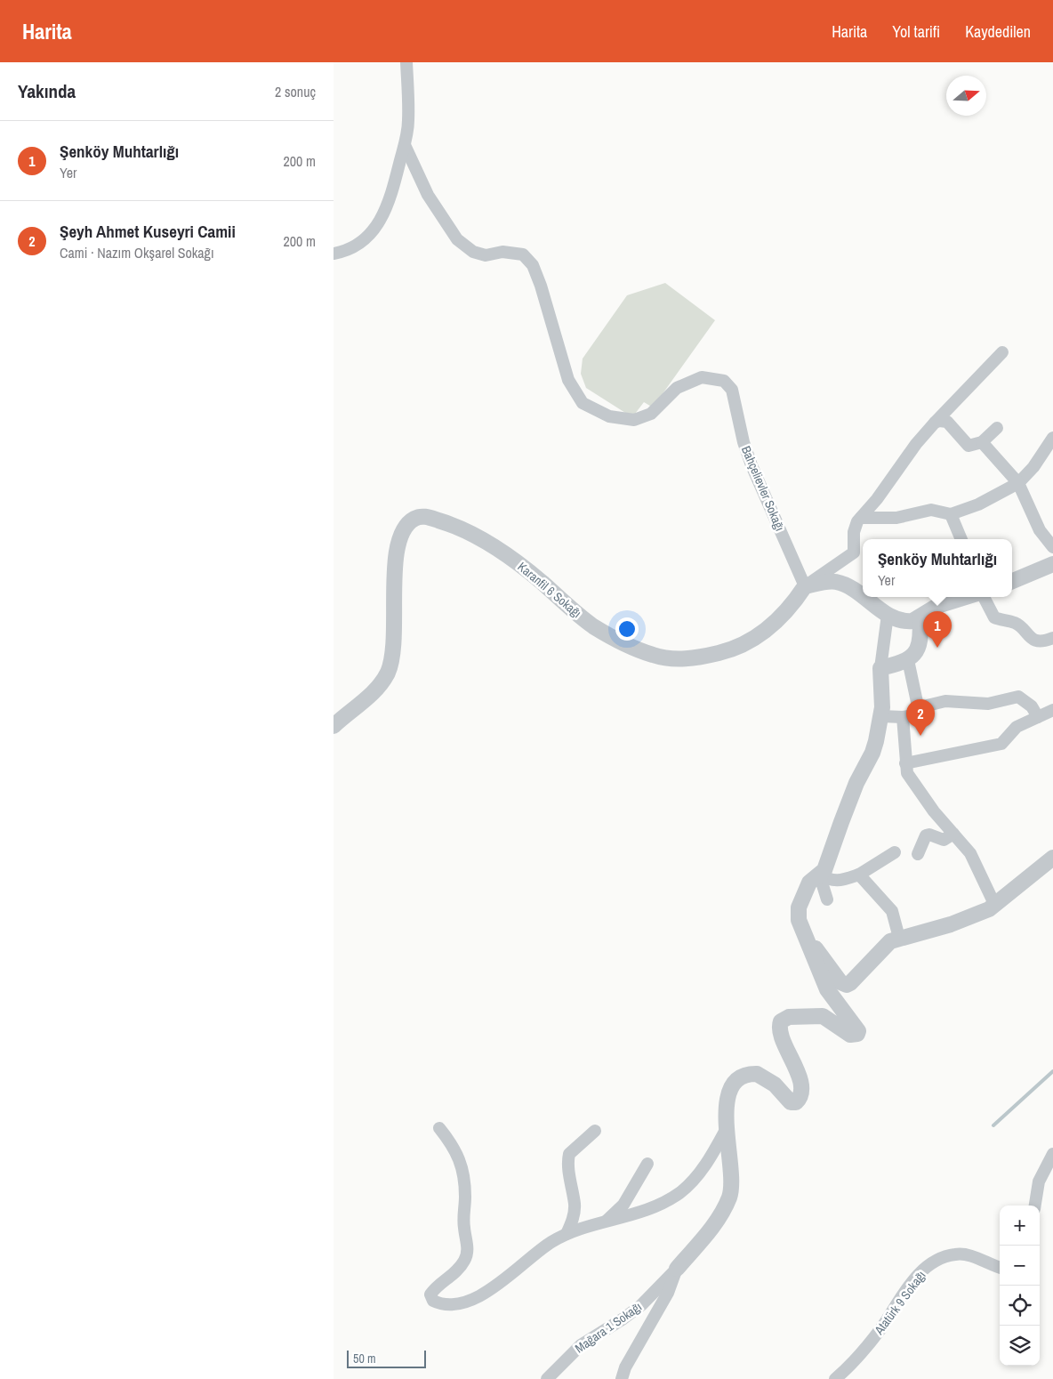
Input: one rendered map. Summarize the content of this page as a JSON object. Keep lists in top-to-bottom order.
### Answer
{
  "streets": {
    "street": [
      "Bahçelievler Sokağı",
      "Karanfil 6 Sokağı",
      "Atatürk 9 Sokağı",
      "Mağara 1 Sokağı"
    ]
  },
  "crossings": [
    ["Bahçelievler Sokağı", "Karanfil 6 Sokağı"]
  ],
  "scale_bar": "50 m",
  "north": "right",
  "page": {
    "header": "Harita",
    "nav": ["Harita", "Yol tarifi", "Kaydedilen"],
    "heading": ["Yakında", "2 sonuç"],
    "list": [
      {
        "mark": "1",
        "name": "Şenköy Muhtarlığı",
        "note": "Yer",
        "value": "200 m"
      },
      {
        "mark": "2",
        "name": "Şeyh Ahmet Kuseyri Camii",
        "note": "Cami · Nazım Okşarel Sokağı",
        "value": "200 m"
      }
    ],
    "popup": ["Şenköy Muhtarlığı", "Yer"],
    "pins": ["1", "2"],
    "map_buttons": ["+", "−"],
    "scale": "50 m"
  }
}
